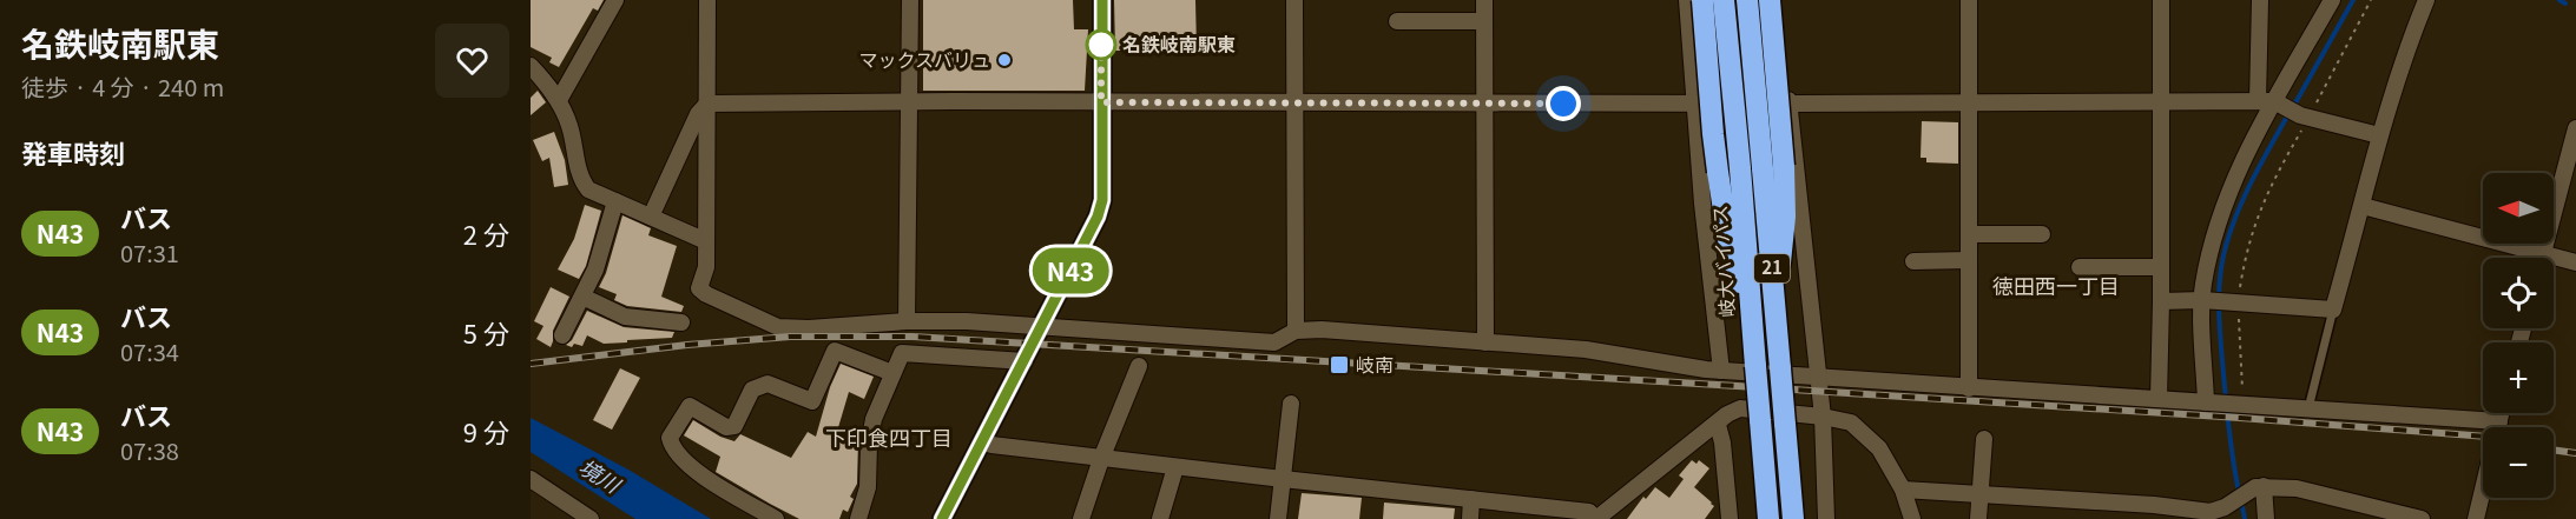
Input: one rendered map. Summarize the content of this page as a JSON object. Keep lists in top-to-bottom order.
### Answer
{
  "streets": {
    "highway": ["岐大バイパス", "21"]
  },
  "crossings": [
    ["岐大バイパス", "21"]
  ],
  "districts": ["徳田西一丁目", "下印食四丁目"],
  "water": ["境川"],
  "places": {
    "other": ["名鉄岐南駅東", "マックスバリュ"],
    "transit": ["岐南"]
  },
  "lines": ["bus line N43"],
  "north": "left",
  "page": {
    "heading": [
      ["名鉄岐南駅東", "徒歩 · 4 分 · 240 m"],
      "発車時刻"
    ],
    "on_map": "N43",
    "map_buttons": ["+", "−"],
    "list": [
      {
        "mark": "N43",
        "name": "バス",
        "note": "07:31",
        "value": "2 分"
      },
      {
        "mark": "N43",
        "name": "バス",
        "note": "07:34",
        "value": "5 分"
      },
      {
        "mark": "N43",
        "name": "バス",
        "note": "07:38",
        "value": "9 分"
      }
    ]
  }
}
